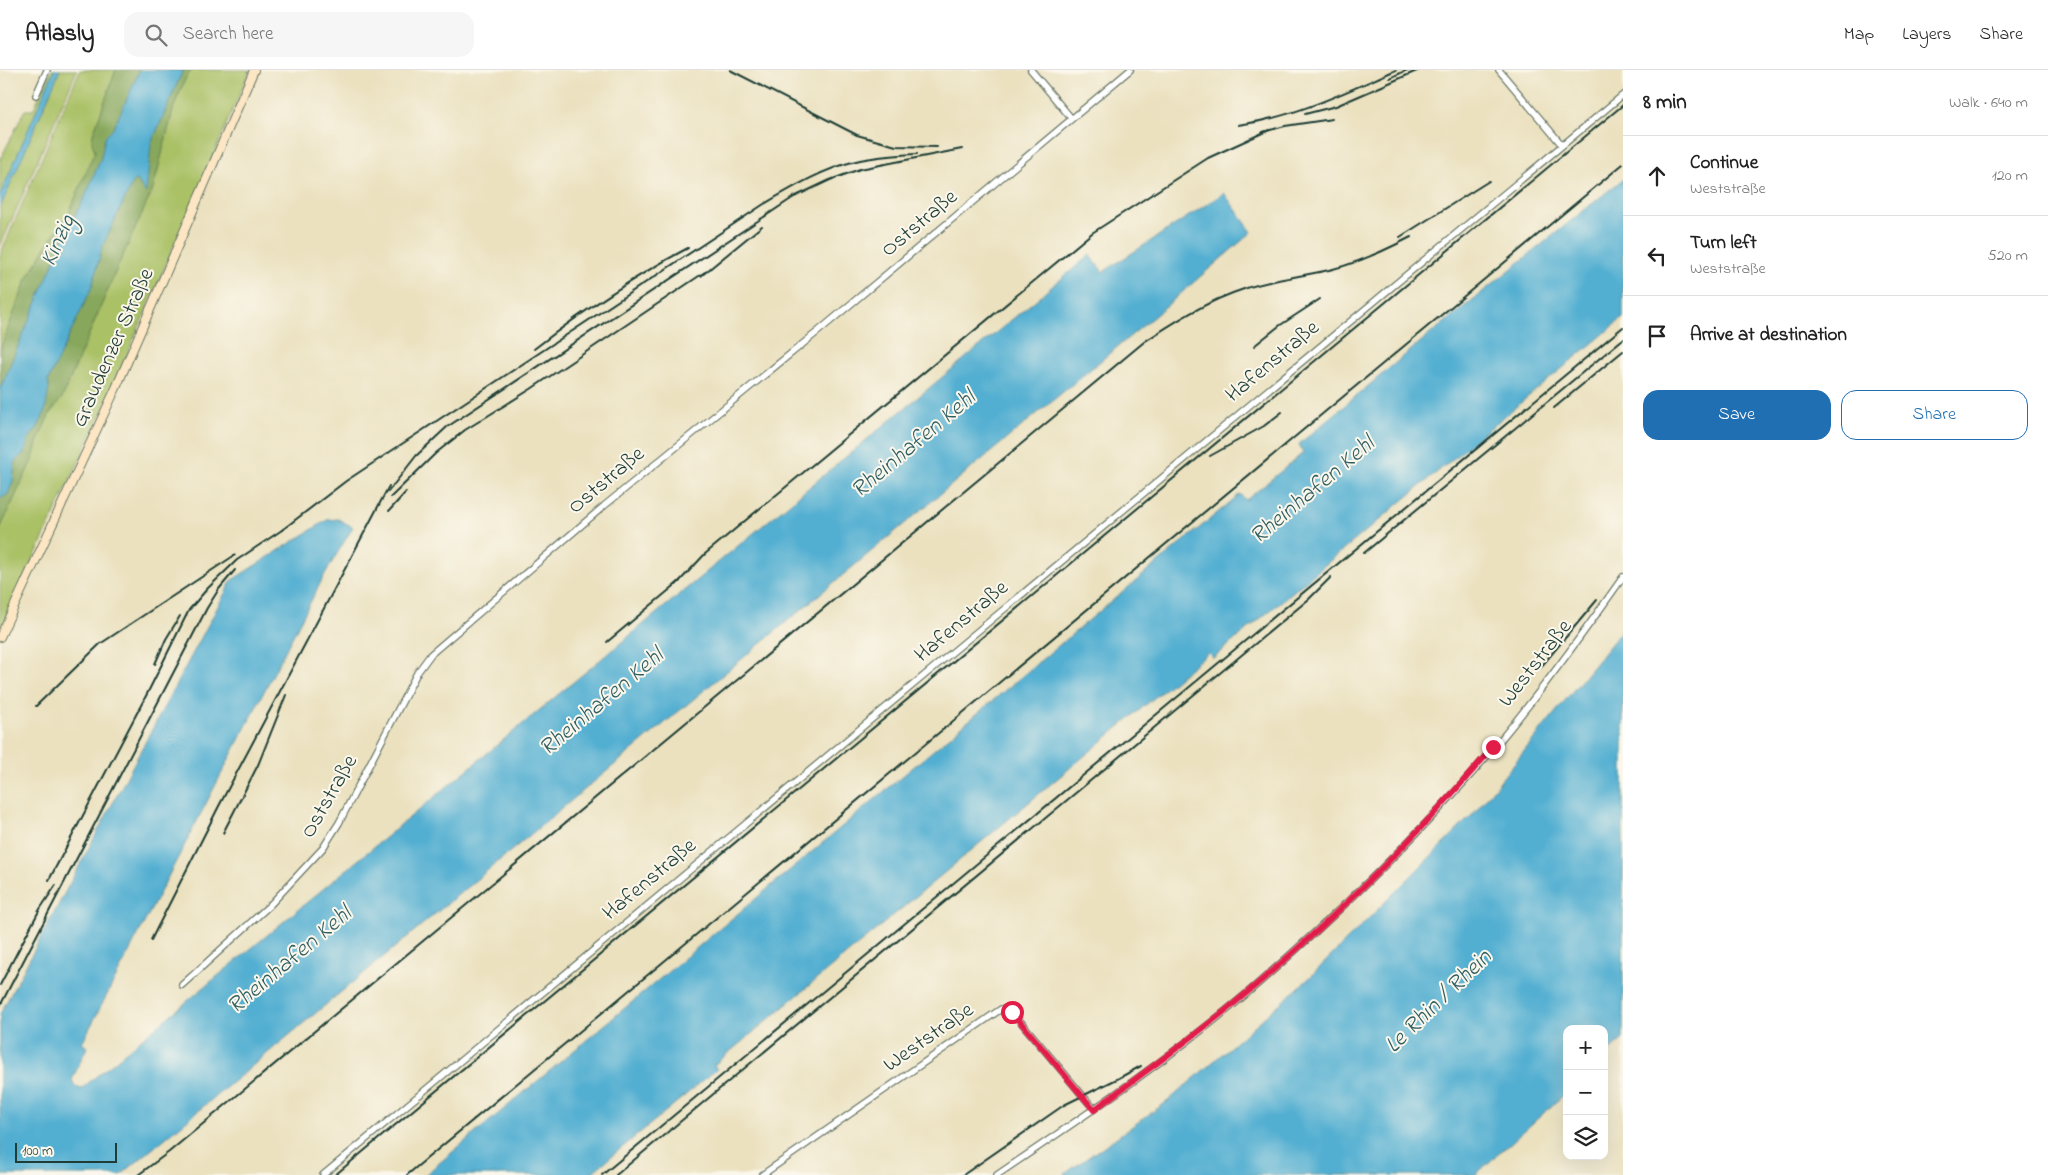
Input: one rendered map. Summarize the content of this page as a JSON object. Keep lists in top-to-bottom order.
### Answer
{
  "streets": {
    "street": [
      "Oststraße",
      "Graudenzer Straße",
      "Hafenstraße",
      "Weststraße"
    ]
  },
  "water": ["Kinzig", "Rheinhafen Kehl", "Le Rhin / Rhein"],
  "scale_bar": "100 m",
  "page": {
    "header": "Atlasly",
    "search": "Search here",
    "nav": ["Map", "Layers", "Share"],
    "heading": ["8 min", "Walk · 640 m"],
    "list": [
      ["Continue", "Weststraße", "120 m"],
      ["Turn left", "Weststraße", "520 m"],
      "Arrive at destination"
    ],
    "buttons": ["Save", "Share"],
    "map_buttons": ["+", "−"],
    "scale": "100 m"
  }
}
